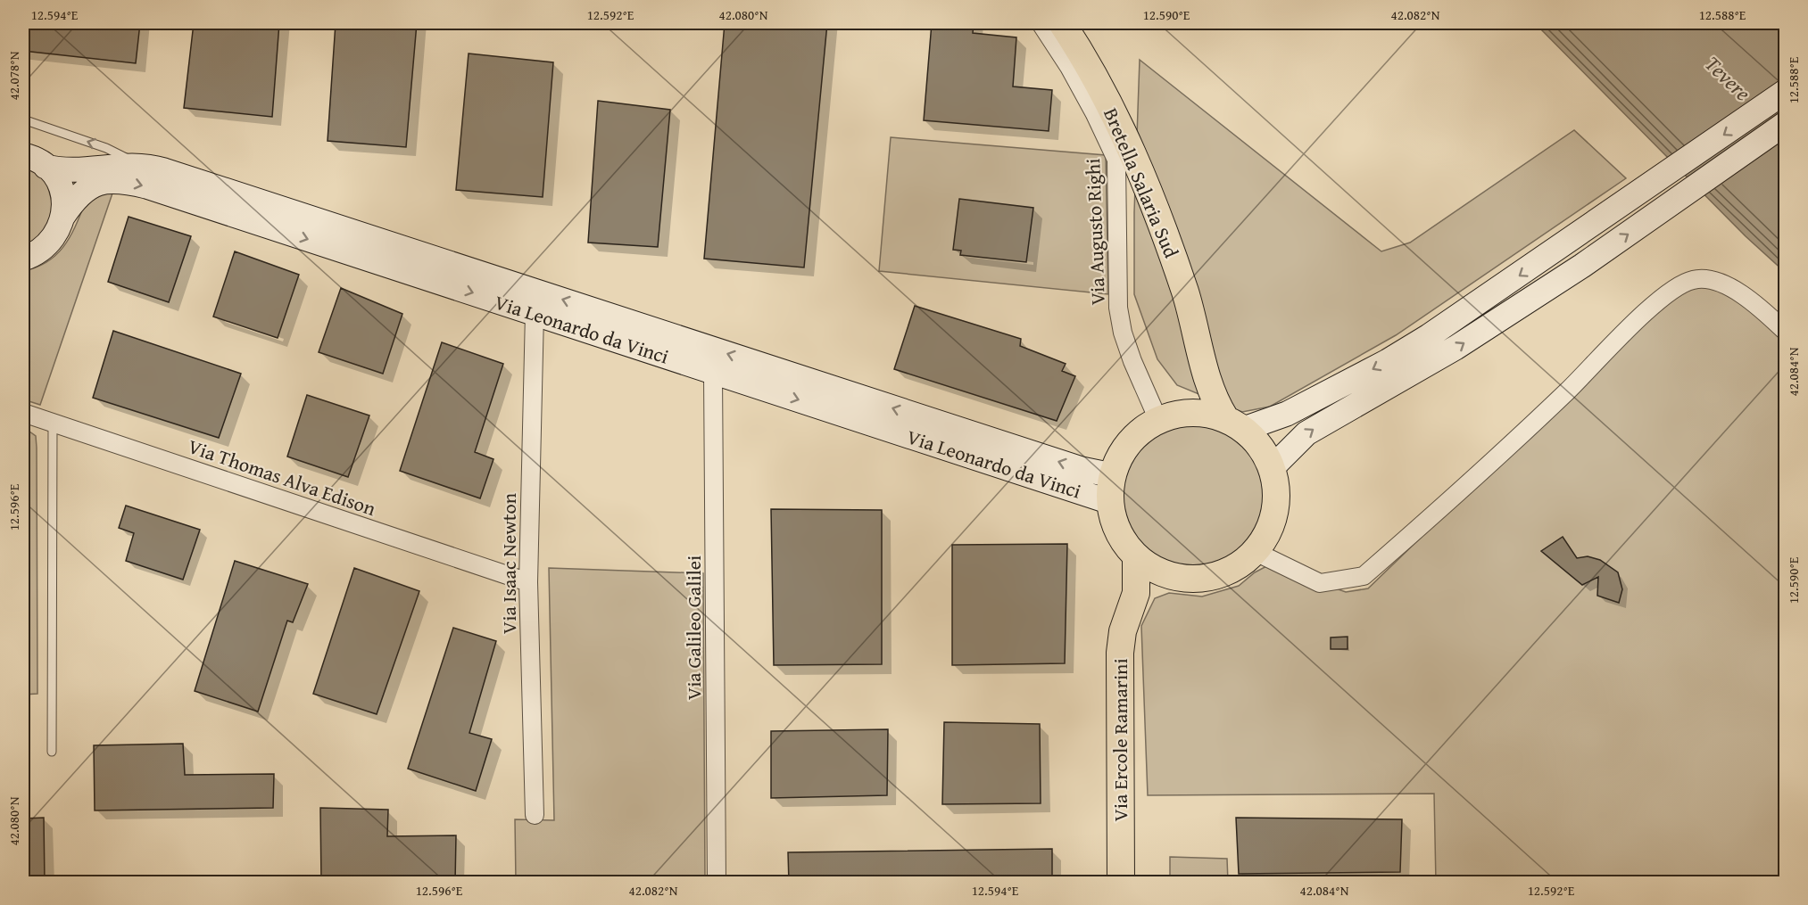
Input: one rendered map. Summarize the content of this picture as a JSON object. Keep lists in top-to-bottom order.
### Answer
{
  "streets": {
    "main road": ["Bretella Salaria Sud", "Via Leonardo da Vinci", "Via Ercole Ramarini"],
    "street": [
      "Via Augusto Righi",
      "Via Thomas Alva Edison",
      "Via Isaac Newton",
      "Via Galileo Galilei"
    ]
  },
  "crossings": [
    ["Bretella Salaria Sud", "Via Augusto Righi"],
    ["Bretella Salaria Sud", "Via Leonardo da Vinci"],
    ["Bretella Salaria Sud", "Via Ercole Ramarini"],
    ["Via Augusto Righi", "Via Leonardo da Vinci"],
    ["Via Augusto Righi", "Via Ercole Ramarini"],
    ["Via Leonardo da Vinci", "Via Isaac Newton"],
    ["Via Leonardo da Vinci", "Via Galileo Galilei"],
    ["Via Leonardo da Vinci", "Via Ercole Ramarini"],
    ["Via Thomas Alva Edison", "Via Isaac Newton"]
  ],
  "water": ["Tevere"],
  "coordinates": [
    "12.594°E",
    "12.592°E",
    "42.080°N",
    "12.590°E",
    "42.082°N",
    "12.588°E",
    "42.078°N",
    "42.084°N",
    "12.596°E"
  ]
}
